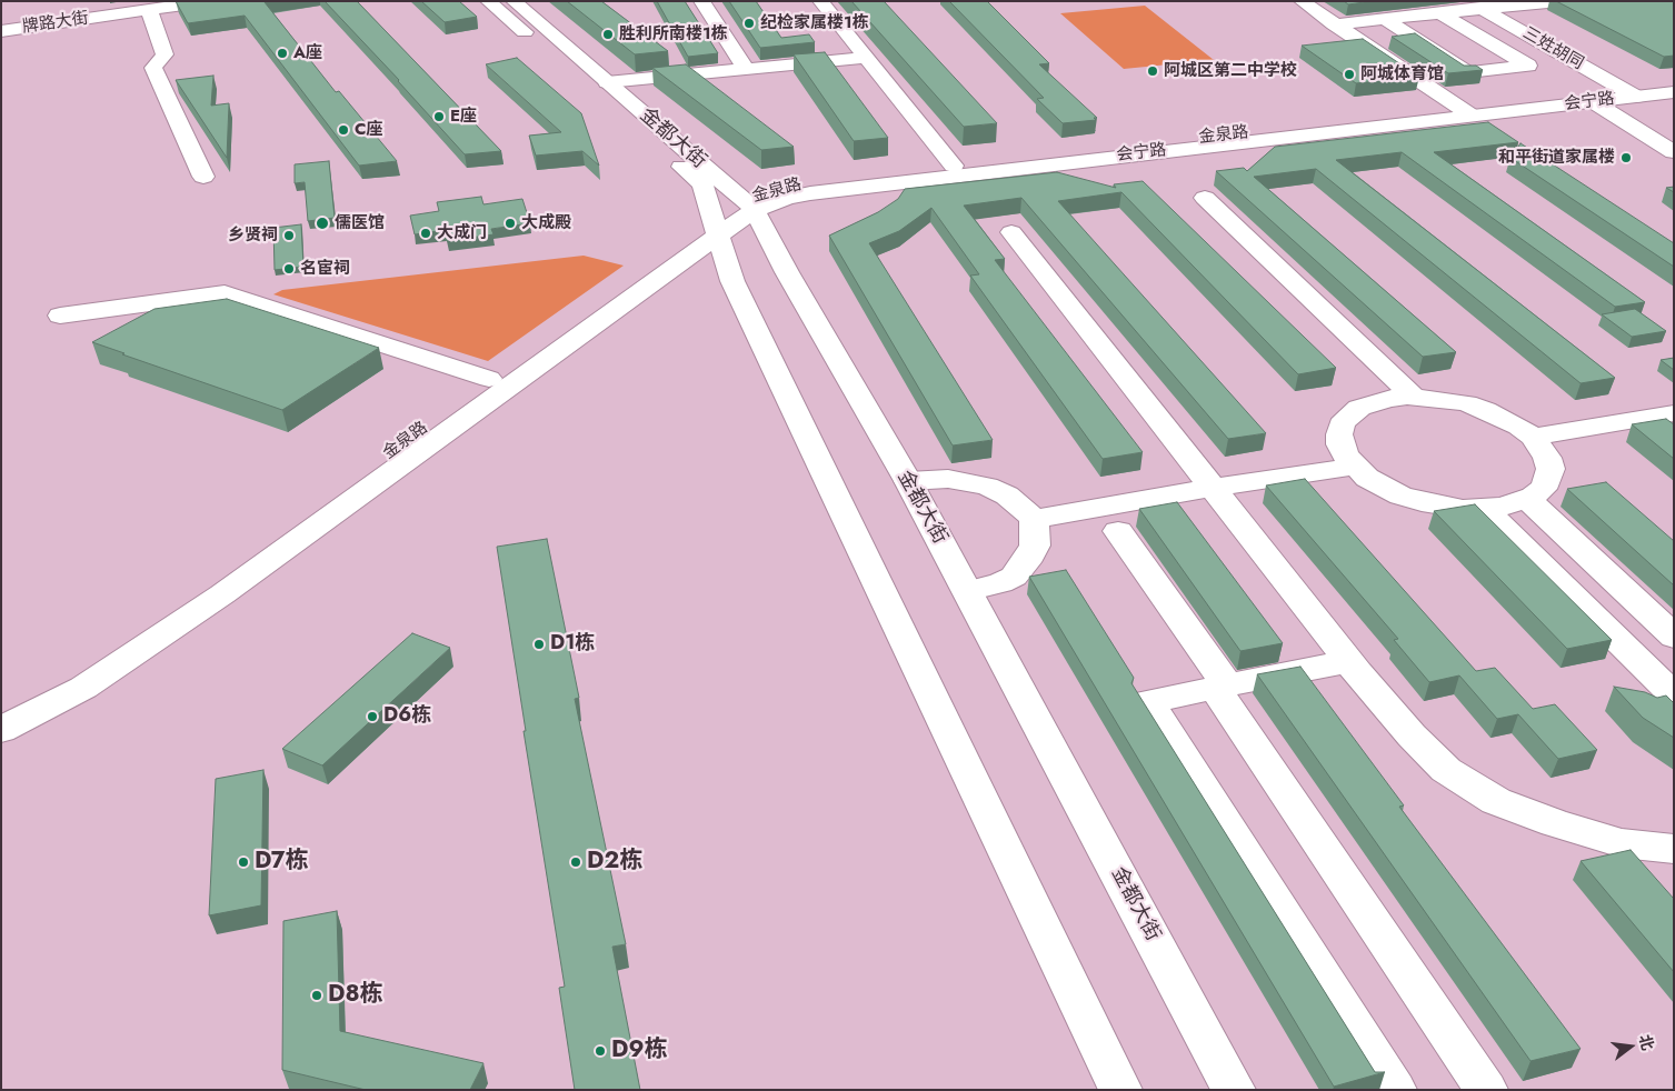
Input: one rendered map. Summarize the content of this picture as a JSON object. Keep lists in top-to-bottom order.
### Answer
{
  "streets": {
    "main road": [
      "牌路大街",
      "三姓胡同",
      "会宁路",
      "金泉路",
      "金都大街"
    ]
  },
  "crossings": [
    ["三姓胡同", "会宁路"],
    ["三姓胡同", "金泉路"],
    ["会宁路", "金泉路"],
    ["会宁路", "金都大街"],
    ["金泉路", "金都大街"]
  ],
  "places": [
    "纪检家属楼1栋",
    "胜利所南楼1栋",
    "A座",
    "阿城区第二中学校",
    "阿城体育馆",
    "E座",
    "C座",
    "和平街道家属楼",
    "儒医馆",
    "大成殿",
    "大成门",
    "乡贤祠",
    "名宦祠",
    "D1栋",
    "D6栋",
    "D7栋",
    "D2栋",
    "D8栋",
    "D9栋"
  ],
  "north": "right"
}
